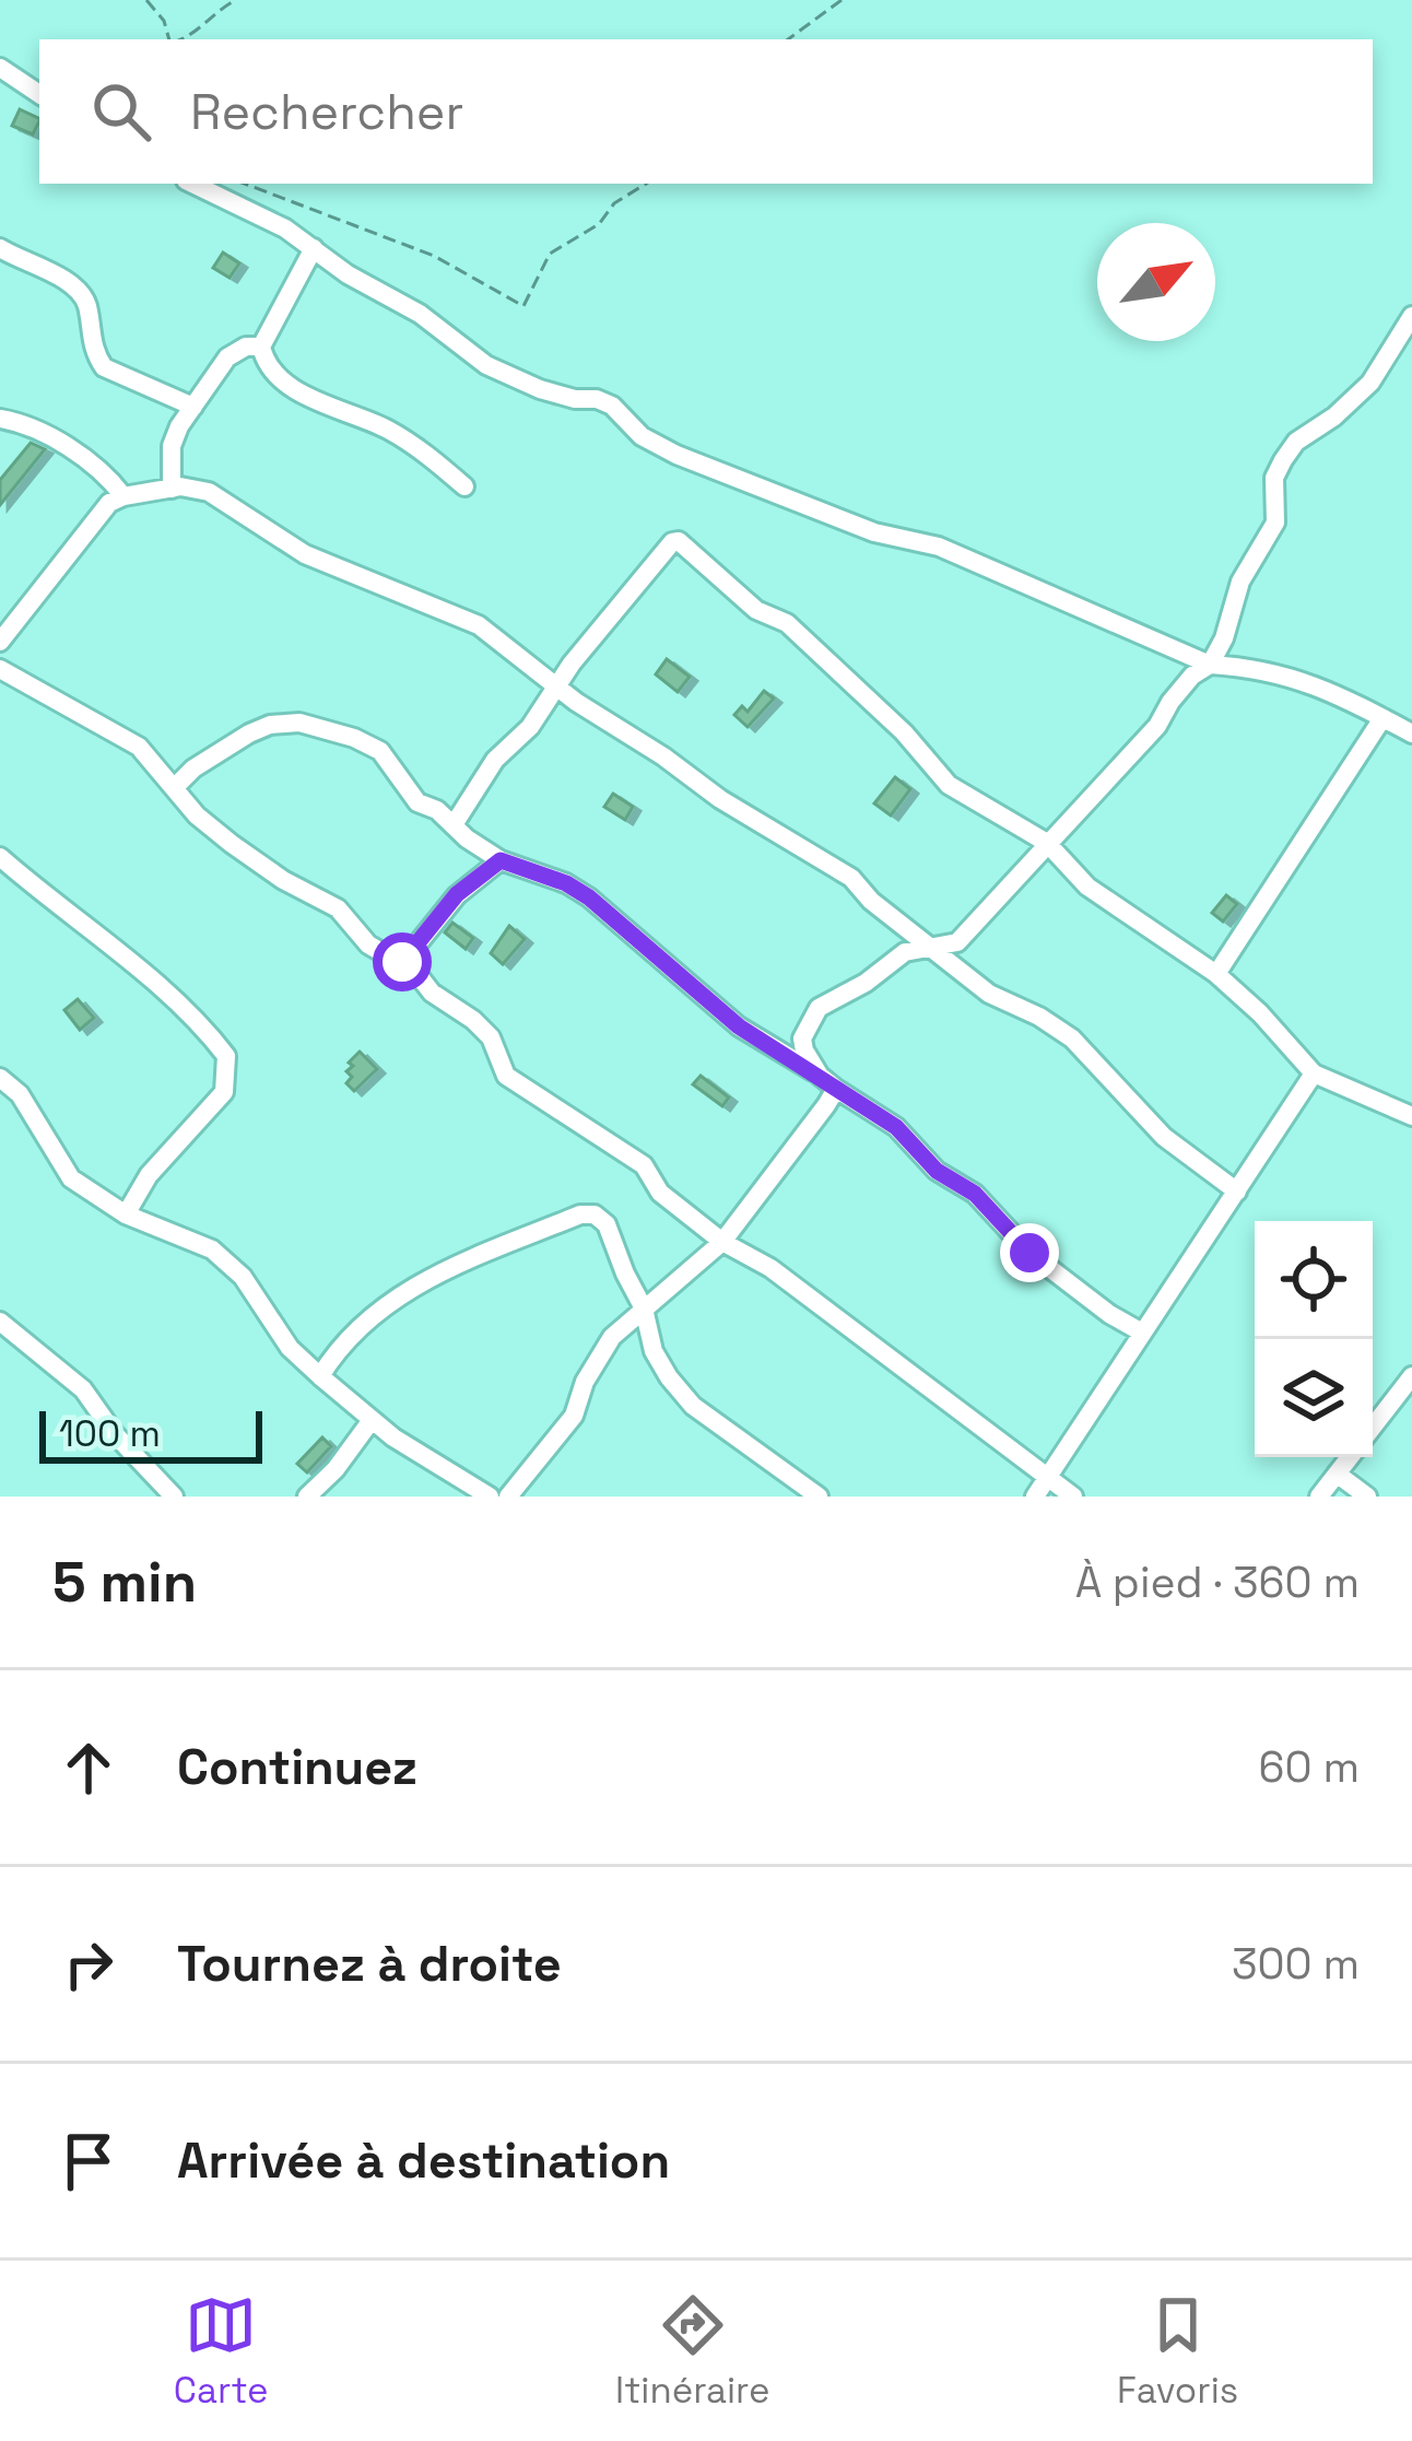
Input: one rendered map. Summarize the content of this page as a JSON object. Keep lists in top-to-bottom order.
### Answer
{
  "scale_bar": "100 m",
  "north": "top right",
  "page": {
    "search": "Rechercher",
    "scale": "100 m",
    "heading": ["5 min", "À pied · 360 m"],
    "list": [
      ["Continuez", "60 m"],
      ["Tournez à droite", "300 m"],
      "Arrivée à destination"
    ],
    "nav": ["Carte", "Itinéraire", "Favoris"]
  }
}
